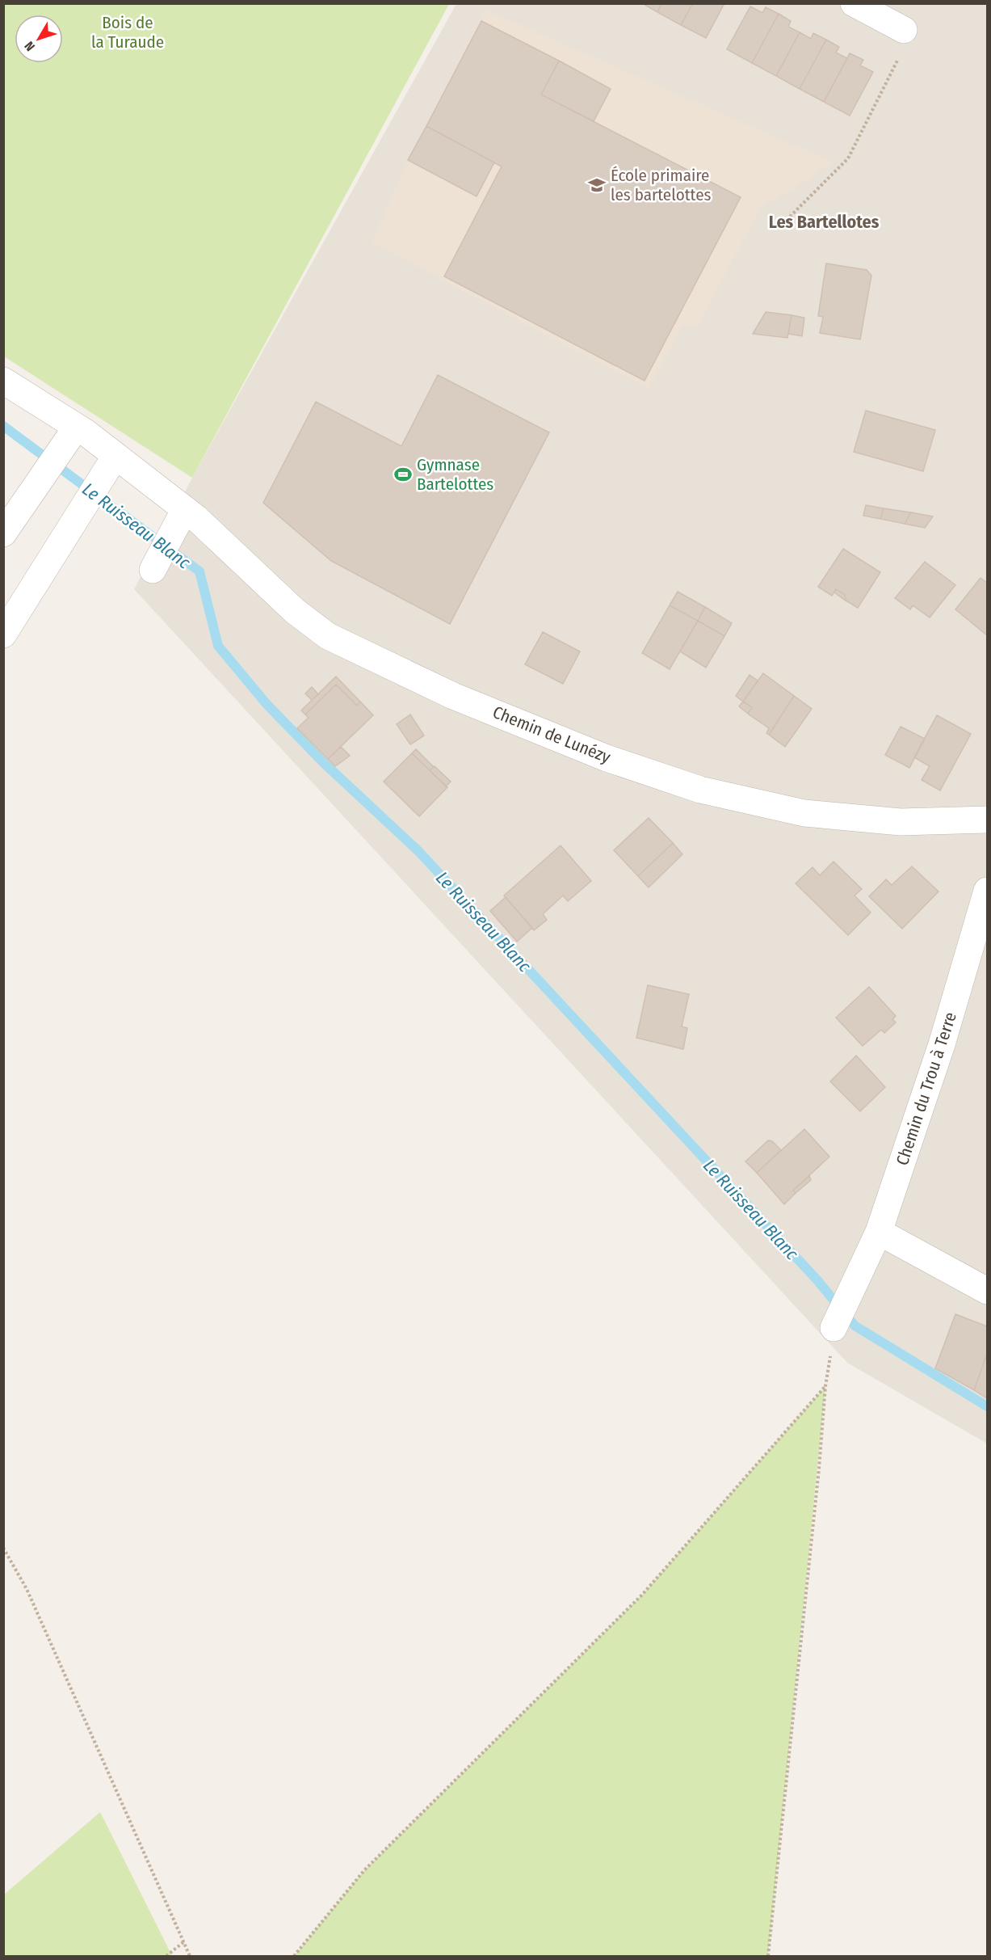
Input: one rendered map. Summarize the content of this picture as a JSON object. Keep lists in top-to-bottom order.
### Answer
{
  "streets": {
    "street": ["Chemin de Lunézy", "Chemin du Trou à Terre"]
  },
  "districts": ["Les Bartellotes"],
  "water": ["Le Ruisseau Blanc"],
  "parks": ["Bois de la Turaude"],
  "places": {
    "school or university": ["École primaire les bartelottes"],
    "sports": ["Gymnase Bartelottes"]
  },
  "north": "bottom left"
}
